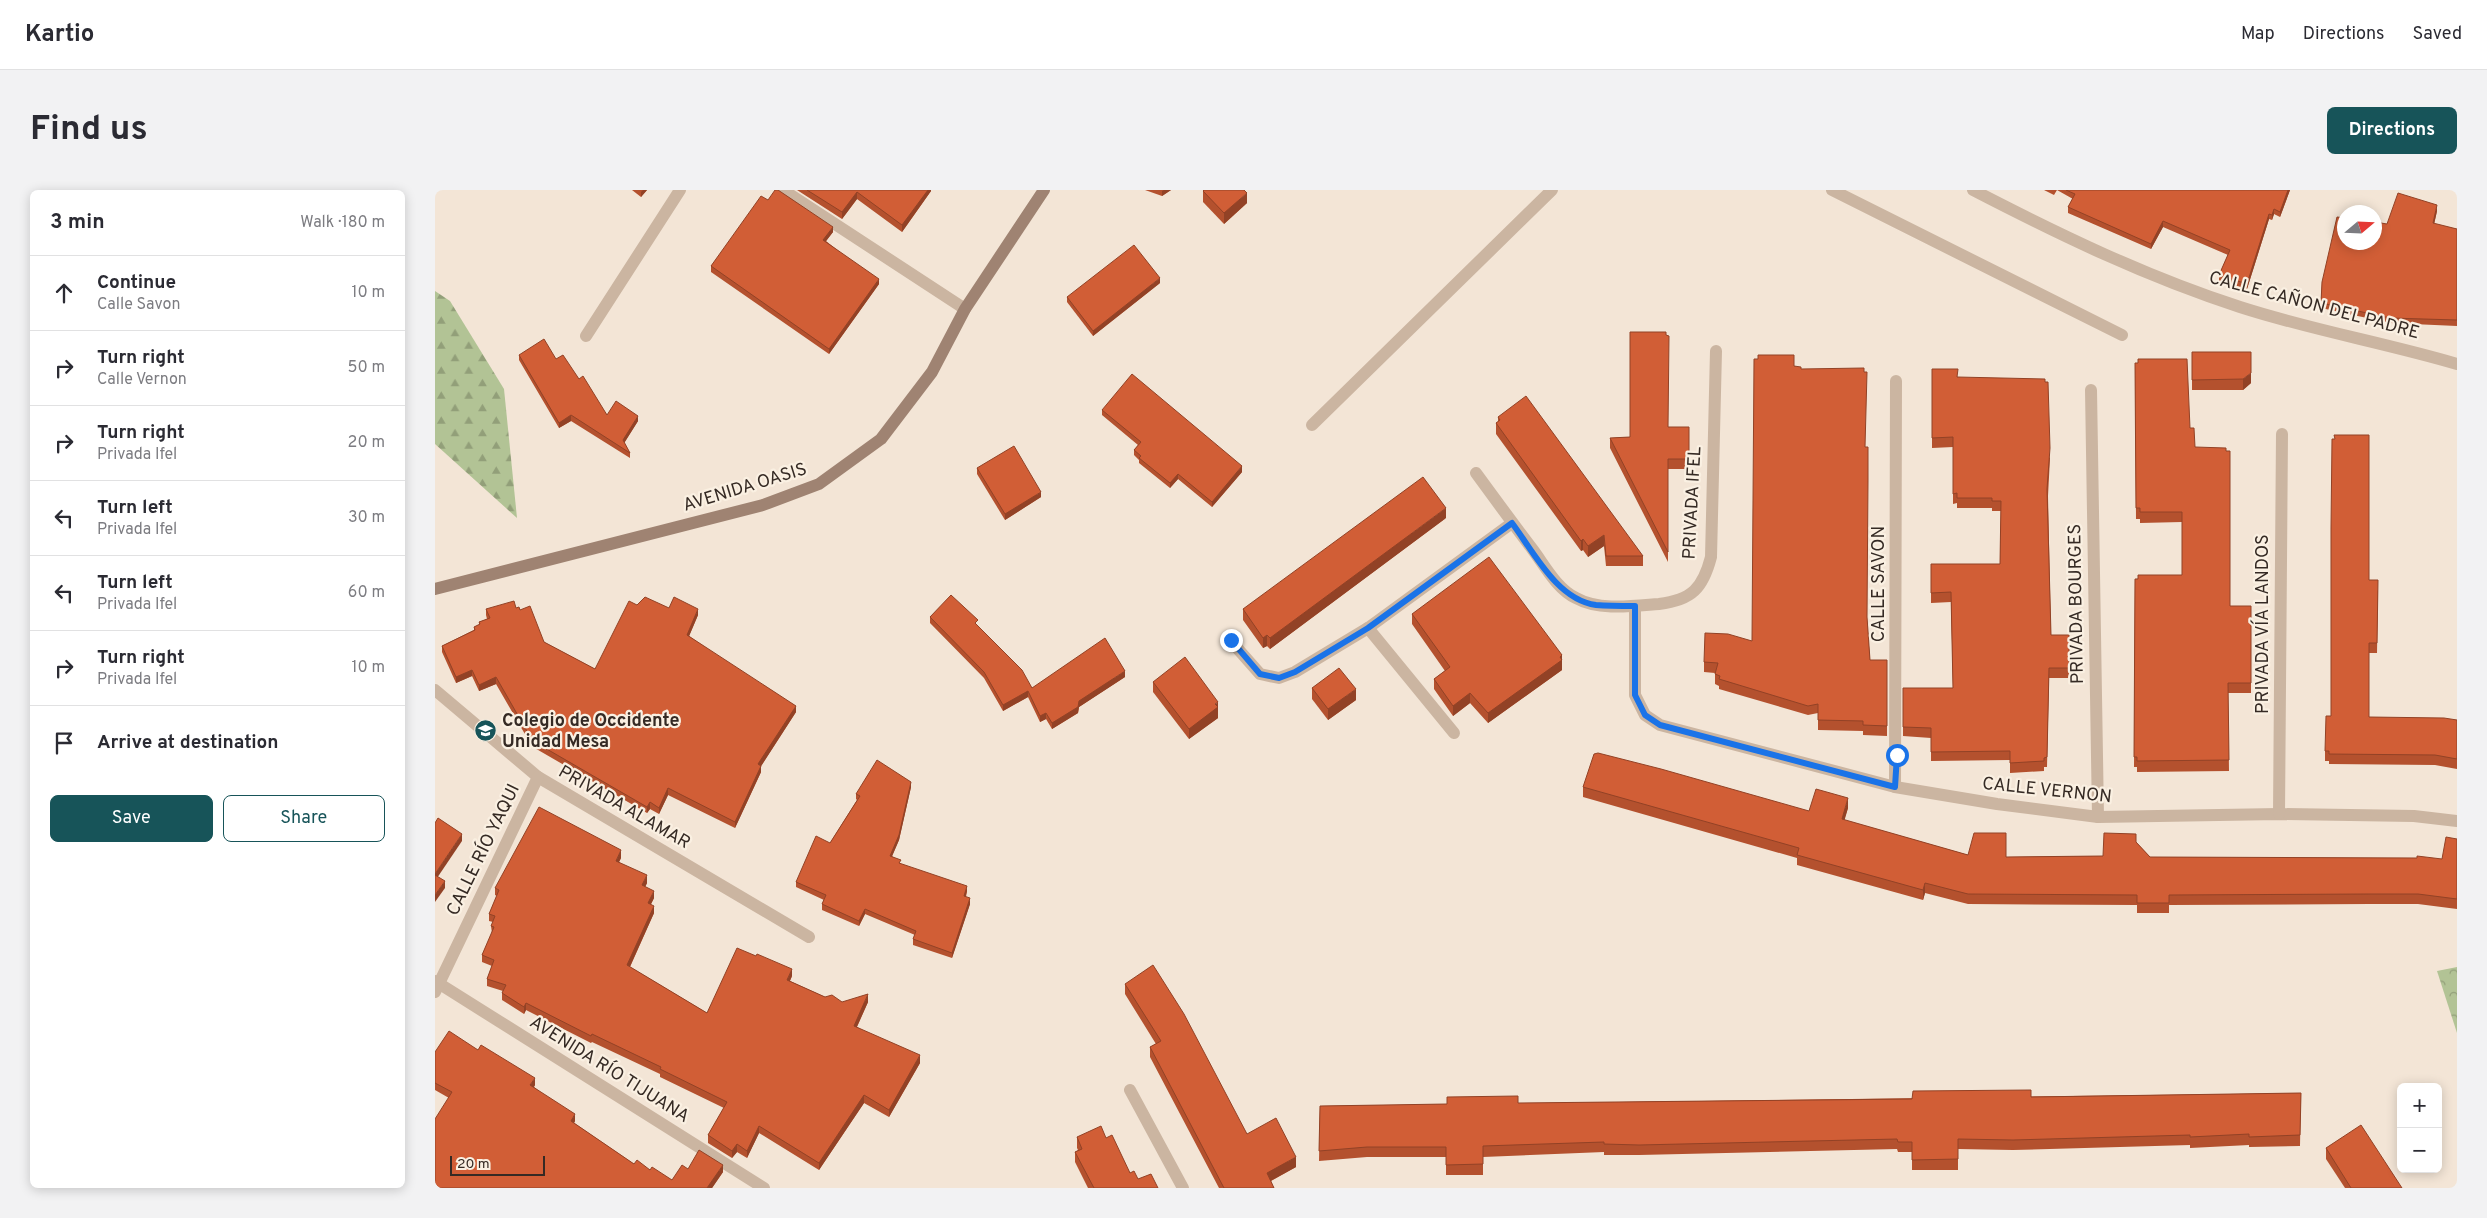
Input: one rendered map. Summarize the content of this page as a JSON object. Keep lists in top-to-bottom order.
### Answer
{
  "streets": {
    "main road": ["AVENIDA OASIS"],
    "street": [
      "CALLE CAÑON DEL PADRE",
      "PRIVADA IFEL",
      "CALLE SAVON",
      "PRIVADA BOURGES",
      "PRIVADA VÍA LANDOS",
      "CALLE VERNON",
      "PRIVADA ALAMAR",
      "CALLE RÍO YAQUI",
      "AVENIDA RÍO TIJUANA"
    ]
  },
  "crossings": [
    ["PRIVADA IFEL", "CALLE VERNON"],
    ["CALLE SAVON", "CALLE VERNON"],
    ["PRIVADA BOURGES", "CALLE VERNON"],
    ["PRIVADA VÍA LANDOS", "CALLE VERNON"],
    ["PRIVADA ALAMAR", "CALLE RÍO YAQUI"],
    ["CALLE RÍO YAQUI", "AVENIDA RÍO TIJUANA"]
  ],
  "places": {
    "school or university": ["Colegio de Occidente Unidad Mesa"]
  },
  "scale_bar": "20 m",
  "north": "right",
  "page": {
    "header": "Kartio",
    "nav": ["Map", "Directions", "Saved"],
    "buttons": [
      "Directions",
      ["Save", "Share"]
    ],
    "title": "Find us",
    "heading": ["3 min", "Walk · 180 m"],
    "list": [
      ["Continue", "Calle Savon", "10 m"],
      ["Turn right", "Calle Vernon", "50 m"],
      ["Turn right", "Privada Ifel", "20 m"],
      ["Turn left", "Privada Ifel", "30 m"],
      ["Turn left", "Privada Ifel", "60 m"],
      ["Turn right", "Privada Ifel", "10 m"],
      "Arrive at destination"
    ],
    "map_buttons": ["+", "−"],
    "scale": "20 m"
  }
}
